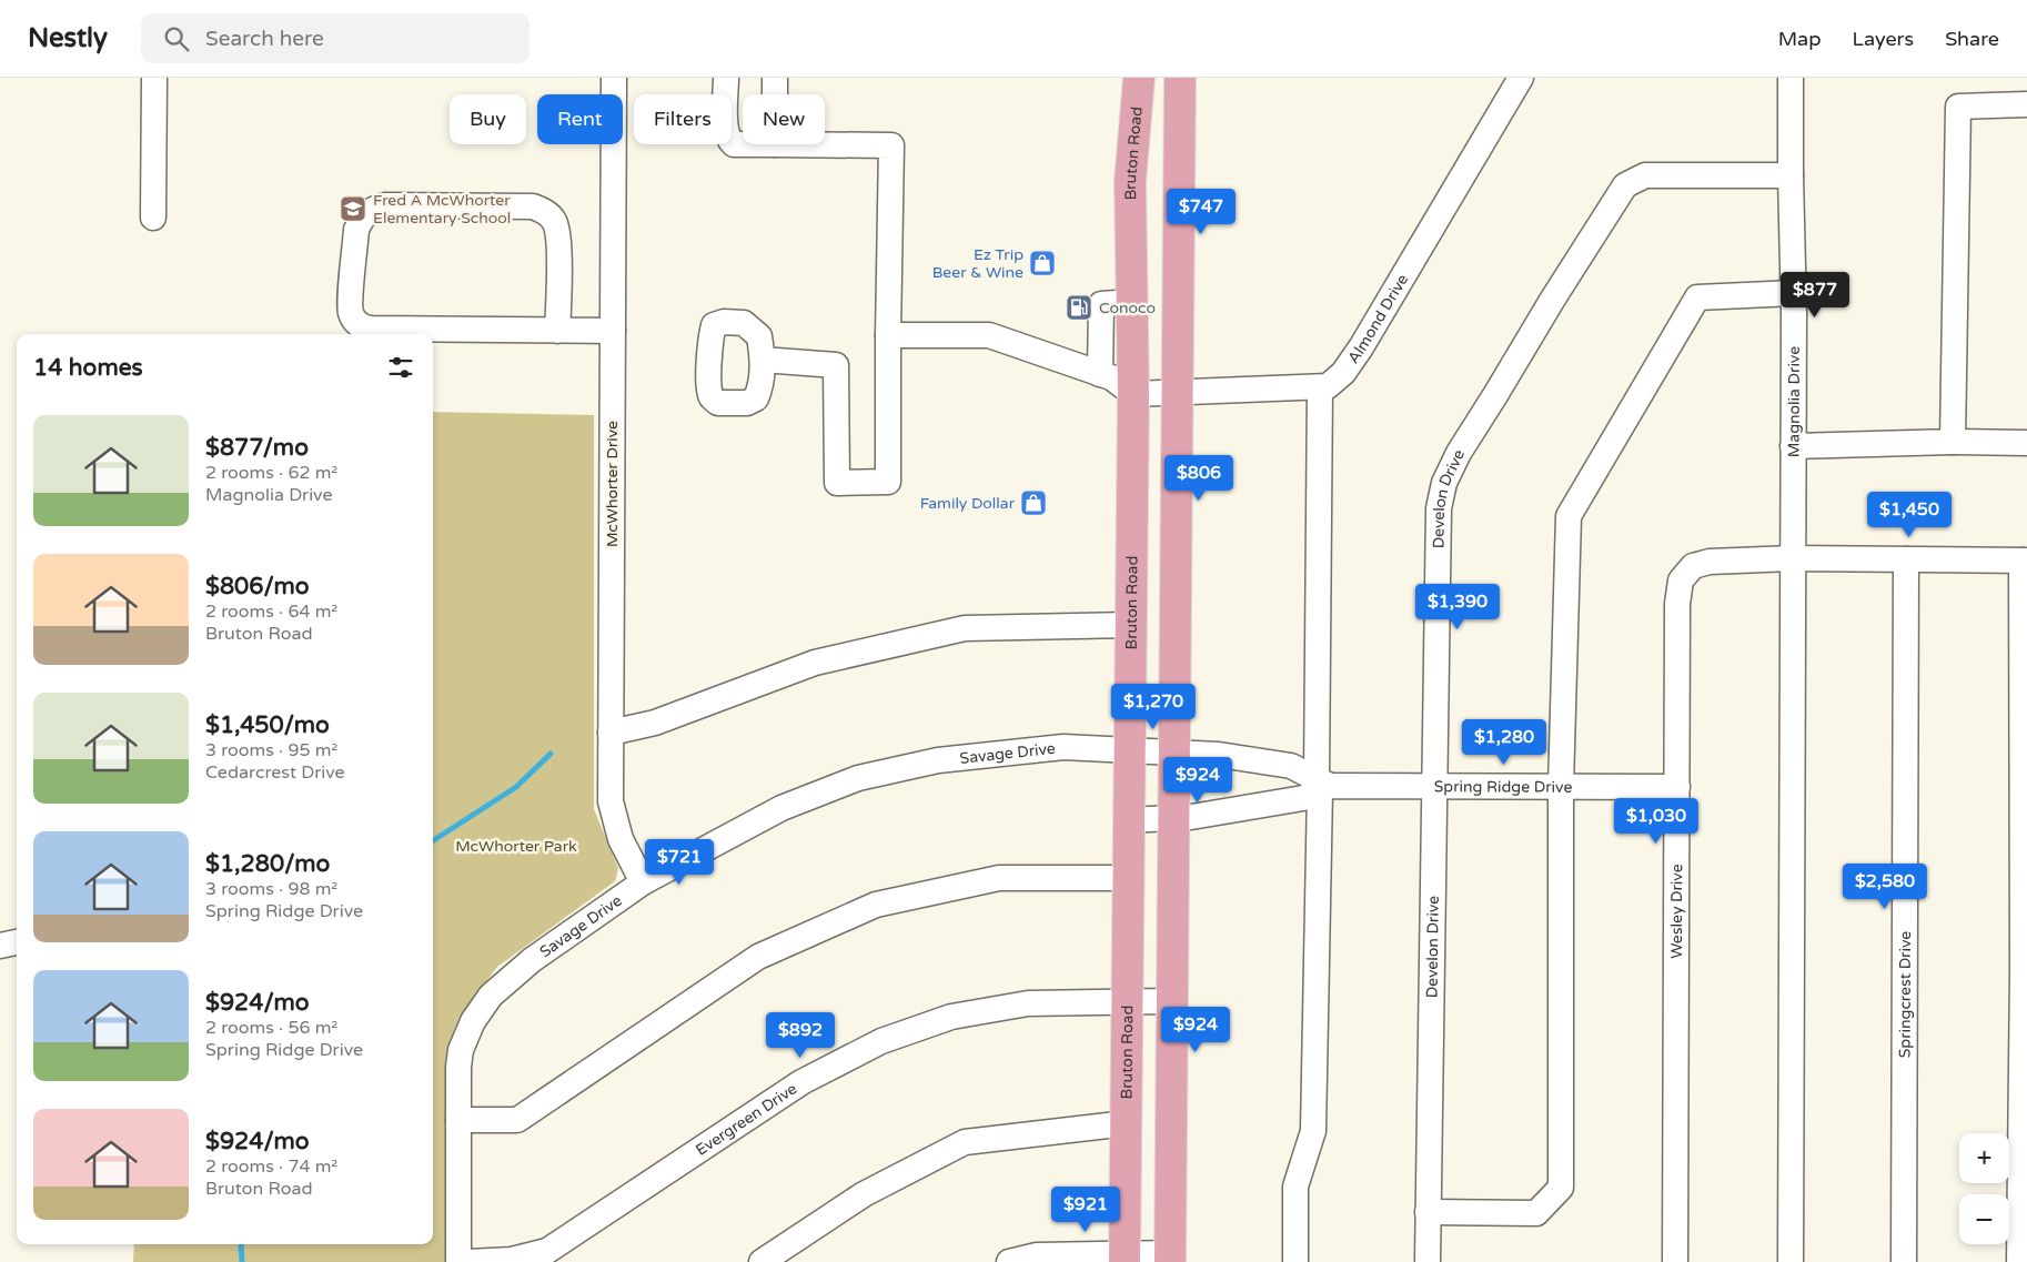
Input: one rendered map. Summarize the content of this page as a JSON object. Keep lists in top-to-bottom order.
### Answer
{
  "streets": {
    "main road": ["Bruton Road"],
    "street": [
      "Almond Drive",
      "Magnolia Drive",
      "McWhorter Drive",
      "Develon Drive",
      "Savage Drive",
      "Spring Ridge Drive",
      "Wesley Drive",
      "Springcrest Drive",
      "Evergreen Drive"
    ]
  },
  "crossings": [
    ["Bruton Road", "Almond Drive"],
    ["Bruton Road", "Savage Drive"],
    ["Bruton Road", "Spring Ridge Drive"],
    ["Bruton Road", "Evergreen Drive"],
    ["Magnolia Drive", "Develon Drive"],
    ["Magnolia Drive", "Wesley Drive"],
    ["McWhorter Drive", "Savage Drive"],
    ["Develon Drive", "Spring Ridge Drive"],
    ["Savage Drive", "Spring Ridge Drive"],
    ["Spring Ridge Drive", "Wesley Drive"],
    ["Wesley Drive", "Springcrest Drive"]
  ],
  "parks": ["McWhorter Park"],
  "places": {
    "school or university": ["Fred A McWhorter Elementary School"],
    "shop": ["Ez Trip Beer & Wine", "Family Dollar"],
    "fuel station": ["Conoco"]
  },
  "page": {
    "header": "Nestly",
    "search": "Search here",
    "nav": ["Map", "Layers", "Share"],
    "chip": [
      "Buy",
      "Rent",
      "Filters",
      "New"
    ],
    "price": [
      "$747",
      "$877",
      "$806",
      "$1,450",
      "$1,390",
      "$1,270",
      "$1,280",
      "$924",
      "$1,030",
      "$721",
      "$2,580",
      "$924",
      "$892",
      "$921"
    ],
    "heading": "14 homes",
    "list": [
      {
        "name": "$877/mo",
        "note": "2 rooms · 62 m² · Magnolia Drive"
      },
      {
        "name": "$806/mo",
        "note": "2 rooms · 64 m² · Bruton Road"
      },
      {
        "name": "$1,450/mo",
        "note": "3 rooms · 95 m² · Cedarcrest Drive"
      },
      {
        "name": "$1,280/mo",
        "note": "3 rooms · 98 m² · Spring Ridge Drive"
      },
      {
        "name": "$924/mo",
        "note": "2 rooms · 56 m² · Spring Ridge Drive"
      },
      {
        "name": "$924/mo",
        "note": "2 rooms · 74 m² · Bruton Road"
      }
    ],
    "map_buttons": ["+", "−"]
  }
}
